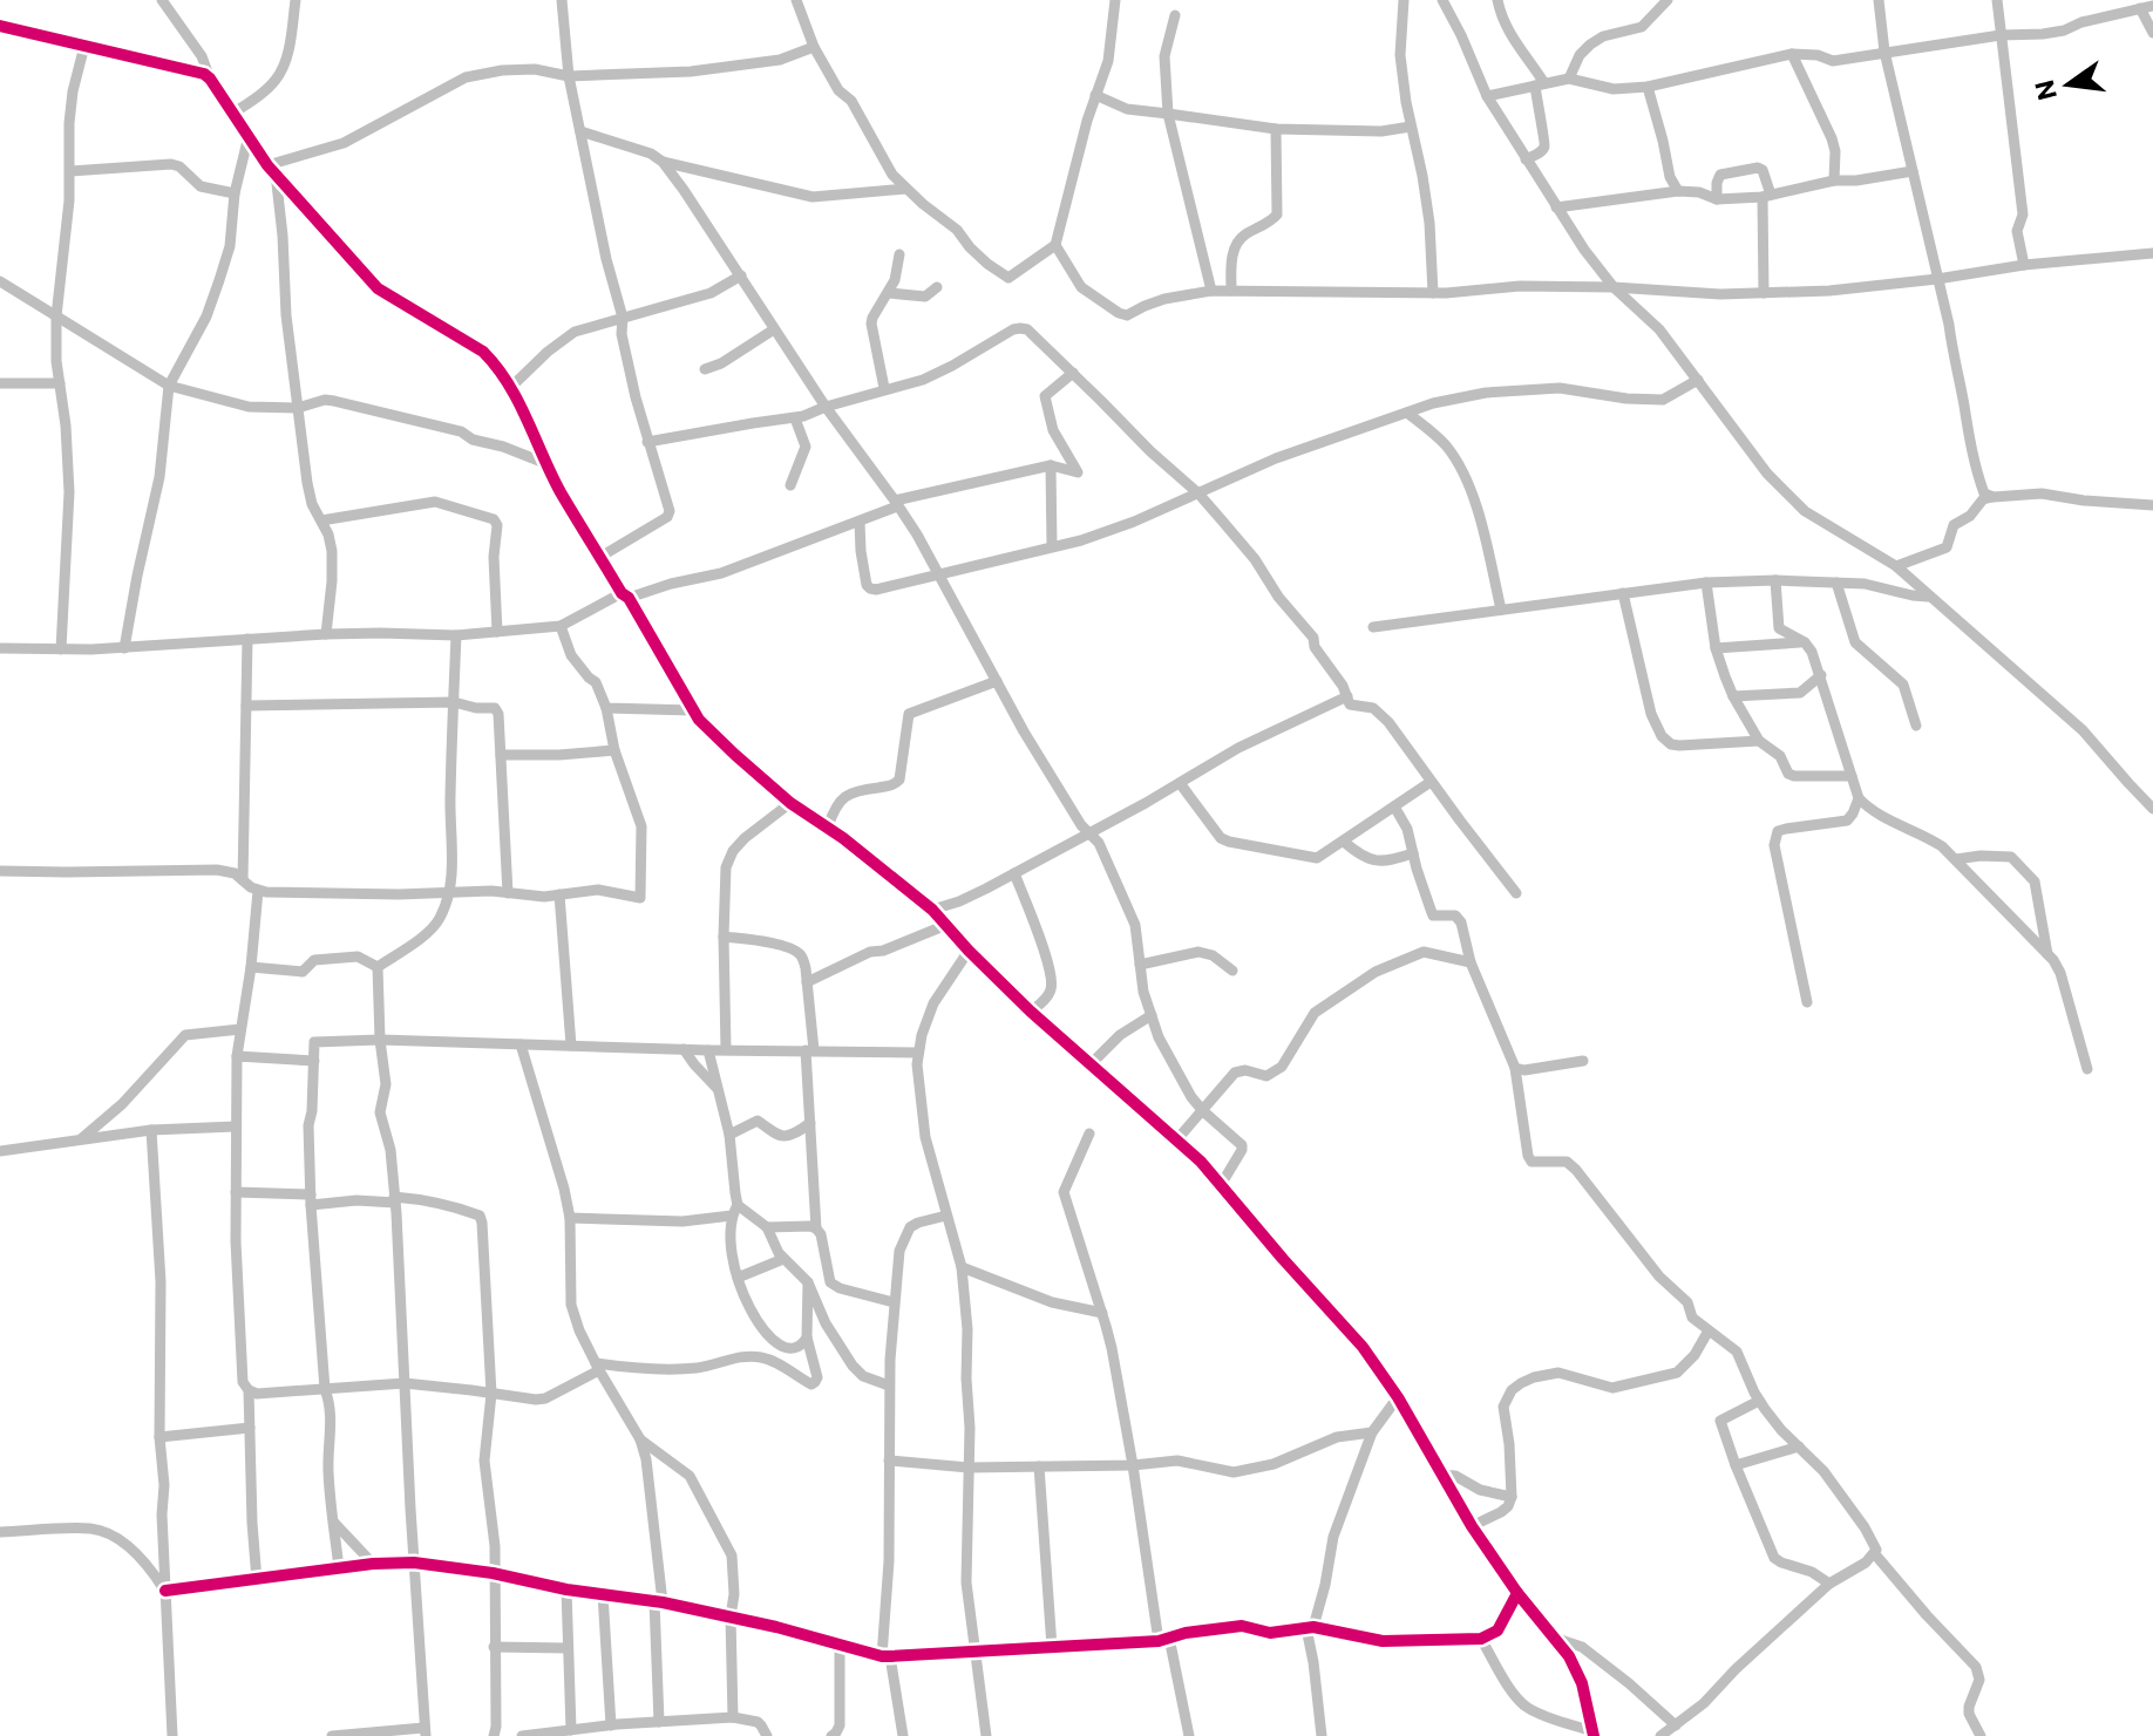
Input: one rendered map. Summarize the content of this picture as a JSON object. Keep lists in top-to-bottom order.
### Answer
{
  "north": "left"
}
